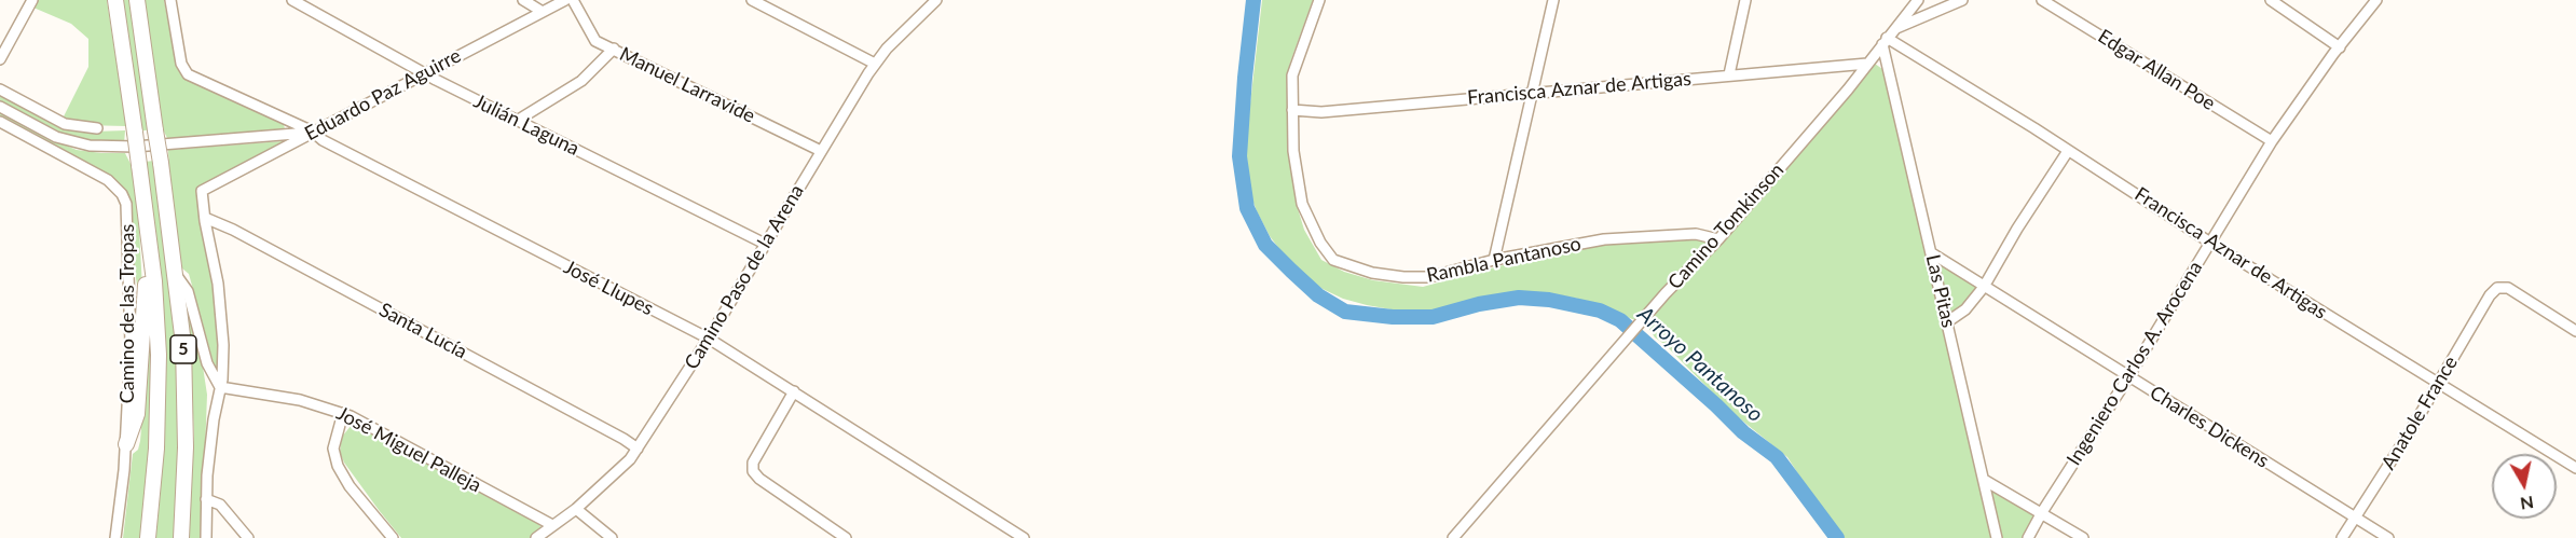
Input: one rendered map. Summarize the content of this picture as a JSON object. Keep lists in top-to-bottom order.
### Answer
{
  "streets": {
    "highway": ["5"],
    "street": [
      "Edgar Allan Poe",
      "Manuel Larravide",
      "Francisca Aznar de Artigas",
      "Eduardo Paz Aguirre",
      "Julián Laguna",
      "Camino Tomkinson",
      "Rambla Pantanoso",
      "Camino Paso de la Arena",
      "José Llupes",
      "Las Pitas",
      "Camino de las Tropas",
      "Santa Lucía",
      "Ingeniero Carlos A. Arocena",
      "Anatole France",
      "Charles Dickens",
      "José Miguel Palleja"
    ]
  },
  "crossings": [
    ["Edgar Allan Poe", "Ingeniero Carlos A. Arocena"],
    ["Manuel Larravide", "Camino Paso de la Arena"],
    ["Francisca Aznar de Artigas", "Camino Tomkinson"],
    ["Francisca Aznar de Artigas", "Rambla Pantanoso"],
    ["Francisca Aznar de Artigas", "Las Pitas"],
    ["Francisca Aznar de Artigas", "Ingeniero Carlos A. Arocena"],
    ["Francisca Aznar de Artigas", "Anatole France"],
    ["Eduardo Paz Aguirre", "Julián Laguna"],
    ["Eduardo Paz Aguirre", "José Llupes"],
    ["Eduardo Paz Aguirre", "Santa Lucía"],
    ["Julián Laguna", "Camino Paso de la Arena"],
    ["Camino Tomkinson", "Rambla Pantanoso"],
    ["Camino Tomkinson", "Las Pitas"],
    ["Camino Paso de la Arena", "José Llupes"],
    ["Camino Paso de la Arena", "Santa Lucía"],
    ["Camino Paso de la Arena", "José Miguel Palleja"],
    ["Las Pitas", "Charles Dickens"],
    ["Ingeniero Carlos A. Arocena", "Charles Dickens"],
    ["Anatole France", "Charles Dickens"]
  ],
  "water": ["Arroyo Pantanoso"],
  "north": "bottom"
}
